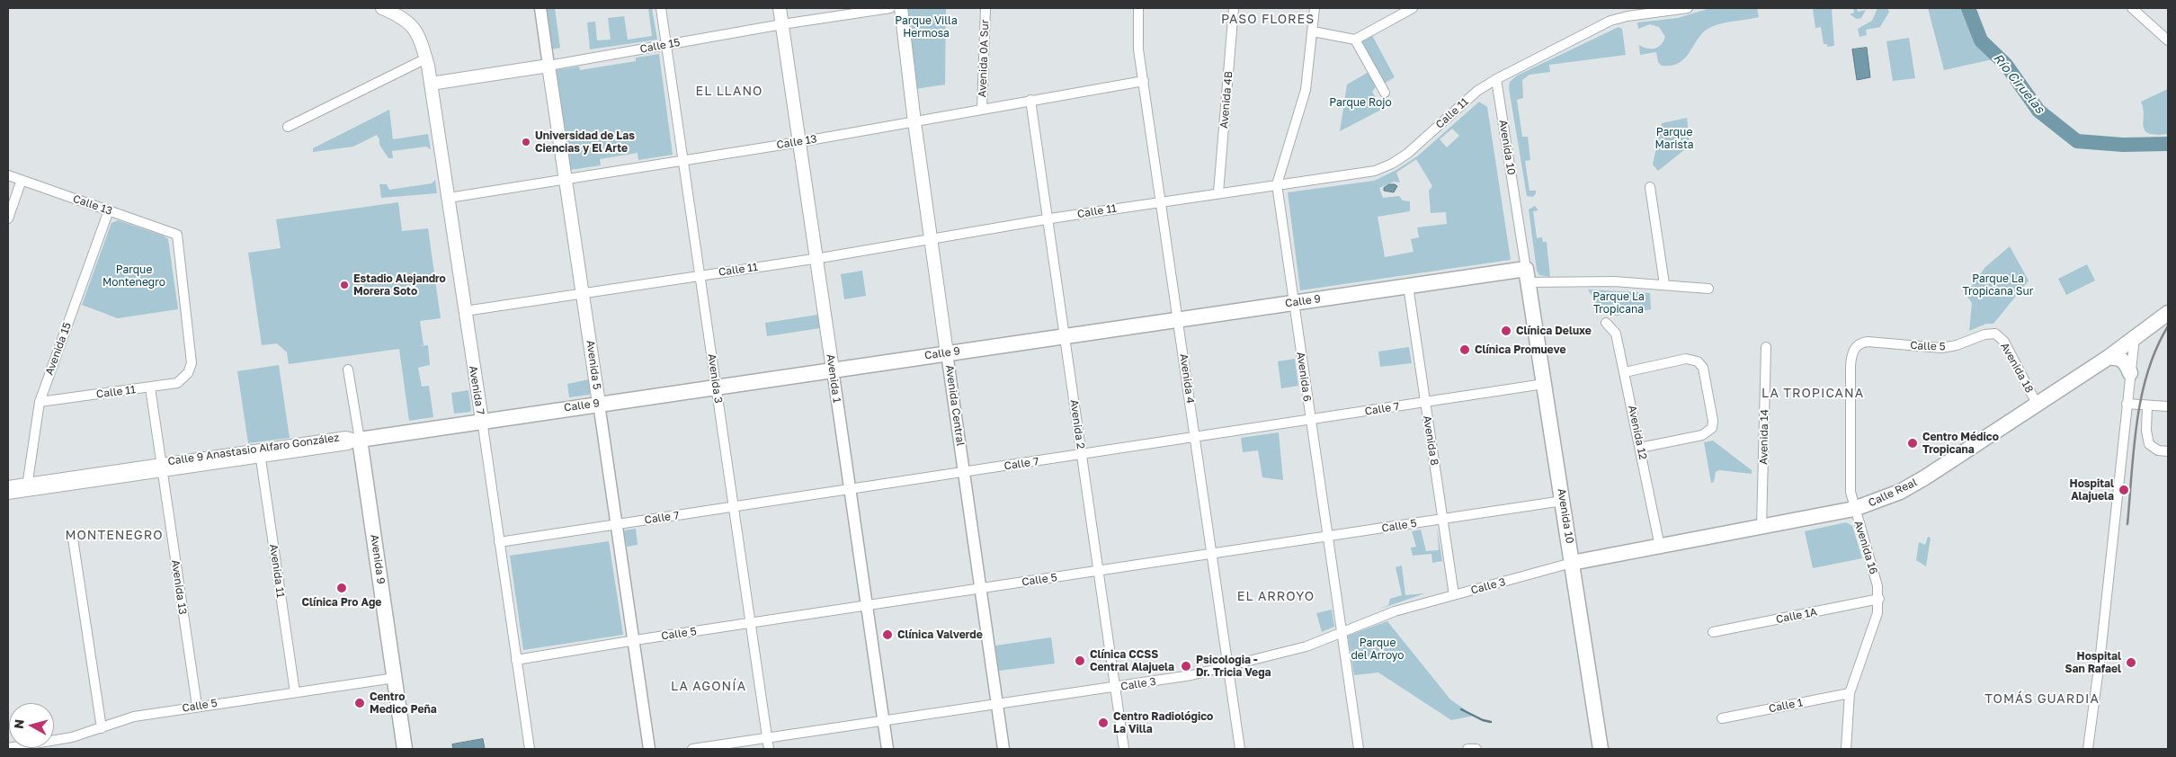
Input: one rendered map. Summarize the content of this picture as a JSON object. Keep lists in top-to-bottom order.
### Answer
{
  "streets": {
    "main road": [
      "Calle 15",
      "Avenida 10",
      "Calle 9",
      "Avenida 5",
      "Avenida 1",
      "Avenida 7",
      "Avenida Central",
      "Calle Real",
      "Avenida 9"
    ],
    "street": [
      "Avenida 0A Sur",
      "Avenida 4B",
      "Calle 11",
      "Calle 13",
      "Calle 5",
      "Avenida 15",
      "Avenida 18",
      "Avenida 6",
      "Avenida 3",
      "Avenida 4",
      "Calle 7",
      "Avenida 2",
      "Avenida 12",
      "Avenida 14",
      "Avenida 8",
      "Calle 9 Anastasio Alfaro González",
      "Avenida 16",
      "Avenida 11",
      "Calle 3",
      "Avenida 13",
      "Calle 1A",
      "Calle 1"
    ]
  },
  "crossings": [
    ["Calle 15", "Avenida 5"],
    ["Calle 15", "Avenida 3"],
    ["Calle 15", "Avenida 1"],
    ["Calle 15", "Avenida 7"],
    ["Avenida 0A Sur", "Calle 13"],
    ["Avenida 4B", "Calle 11"],
    ["Calle 11", "Calle 13"],
    ["Calle 11", "Avenida 10"],
    ["Calle 11", "Avenida 15"],
    ["Calle 11", "Avenida 5"],
    ["Calle 11", "Avenida 6"],
    ["Calle 11", "Avenida 3"],
    ["Calle 11", "Avenida 1"],
    ["Calle 11", "Avenida 4"],
    ["Calle 11", "Avenida 7"],
    ["Calle 11", "Avenida Central"],
    ["Calle 11", "Avenida 2"],
    ["Calle 11", "Avenida 13"],
    ["Calle 13", "Avenida 15"],
    ["Calle 13", "Avenida 5"],
    ["Calle 13", "Avenida 3"],
    ["Calle 13", "Avenida 1"],
    ["Calle 13", "Avenida 4"],
    ["Calle 13", "Avenida 7"],
    ["Calle 13", "Avenida Central"],
    ["Calle 13", "Avenida 2"],
    ["Avenida 10", "Calle 9"],
    ["Avenida 10", "Calle 5"],
    ["Avenida 10", "Calle 7"],
    ["Avenida 10", "Calle Real"],
    ["Avenida 10", "Calle 3"],
    ["Calle 9", "Avenida 5"],
    ["Calle 9", "Avenida 6"],
    ["Calle 9", "Avenida 3"],
    ["Calle 9", "Avenida 1"],
    ["Calle 9", "Avenida 4"],
    ["Calle 9", "Avenida 7"],
    ["Calle 9", "Avenida Central"],
    ["Calle 9", "Avenida 2"],
    ["Calle 9", "Avenida 8"],
    ["Calle 9", "Calle 9 Anastasio Alfaro González"],
    ["Calle 9", "Avenida 9"],
    ["Calle 5", "Avenida 5"],
    ["Calle 5", "Avenida 18"],
    ["Calle 5", "Avenida 6"],
    ["Calle 5", "Avenida 3"],
    ["Calle 5", "Avenida 1"],
    ["Calle 5", "Avenida 4"],
    ["Calle 5", "Avenida 7"],
    ["Calle 5", "Avenida Central"],
    ["Calle 5", "Avenida 2"],
    ["Calle 5", "Avenida 8"],
    ["Calle 5", "Avenida 16"],
    ["Calle 5", "Avenida 9"],
    ["Calle 5", "Avenida 11"],
    ["Calle 5", "Avenida 13"],
    ["Avenida 15", "Calle 9 Anastasio Alfaro González"],
    ["Avenida 5", "Calle 7"],
    ["Avenida 18", "Calle Real"],
    ["Avenida 6", "Calle 7"],
    ["Avenida 6", "Calle 3"],
    ["Avenida 3", "Calle 7"],
    ["Avenida 3", "Calle 3"],
    ["Avenida 1", "Calle 7"],
    ["Avenida 1", "Calle 3"],
    ["Avenida 4", "Calle 7"],
    ["Avenida 4", "Calle 3"],
    ["Avenida 7", "Calle 7"],
    ["Avenida Central", "Calle 7"],
    ["Avenida Central", "Calle 3"],
    ["Calle 7", "Avenida 2"],
    ["Calle 7", "Avenida 8"],
    ["Avenida 2", "Calle 3"],
    ["Avenida 12", "Calle Real"],
    ["Avenida 14", "Calle Real"],
    ["Avenida 8", "Calle 3"],
    ["Calle 9 Anastasio Alfaro González", "Avenida 9"],
    ["Calle 9 Anastasio Alfaro González", "Avenida 11"],
    ["Calle 9 Anastasio Alfaro González", "Avenida 13"],
    ["Calle Real", "Avenida 16"],
    ["Calle Real", "Calle 3"],
    ["Avenida 16", "Calle 1A"],
    ["Avenida 16", "Calle 1"]
  ],
  "districts": [
    "PASO FLORES",
    "EL LLANO",
    "LA TROPICANA",
    "MONTENEGRO",
    "EL ARROYO",
    "LA AGONÍA",
    "TOMÁS GUARDIA"
  ],
  "water": ["Río Ciruelas"],
  "parks": [
    "Parque Villa Hermosa",
    "Parque Rojo",
    "Parque Marista",
    "Parque Montenegro",
    "Parque La Tropicana Sur",
    "Parque La Tropicana",
    "Parque del Arroyo"
  ],
  "places": [
    "Universidad de Las Ciencias y El Arte",
    "Estadio Alejandro Morera Soto",
    "Clínica Deluxe",
    "Clínica Promueve",
    "Centro Médico Tropicana",
    "Hospital Alajuela",
    "Clínica Pro Age",
    "Clínica Valverde",
    "Clínica CCSS Central Alajuela",
    "Hospital San Rafael",
    "Psicologia - Dr. Tricia Vega",
    "Centro Medico Peña",
    "Centro Radiológico La Villa"
  ],
  "north": "left"
}
